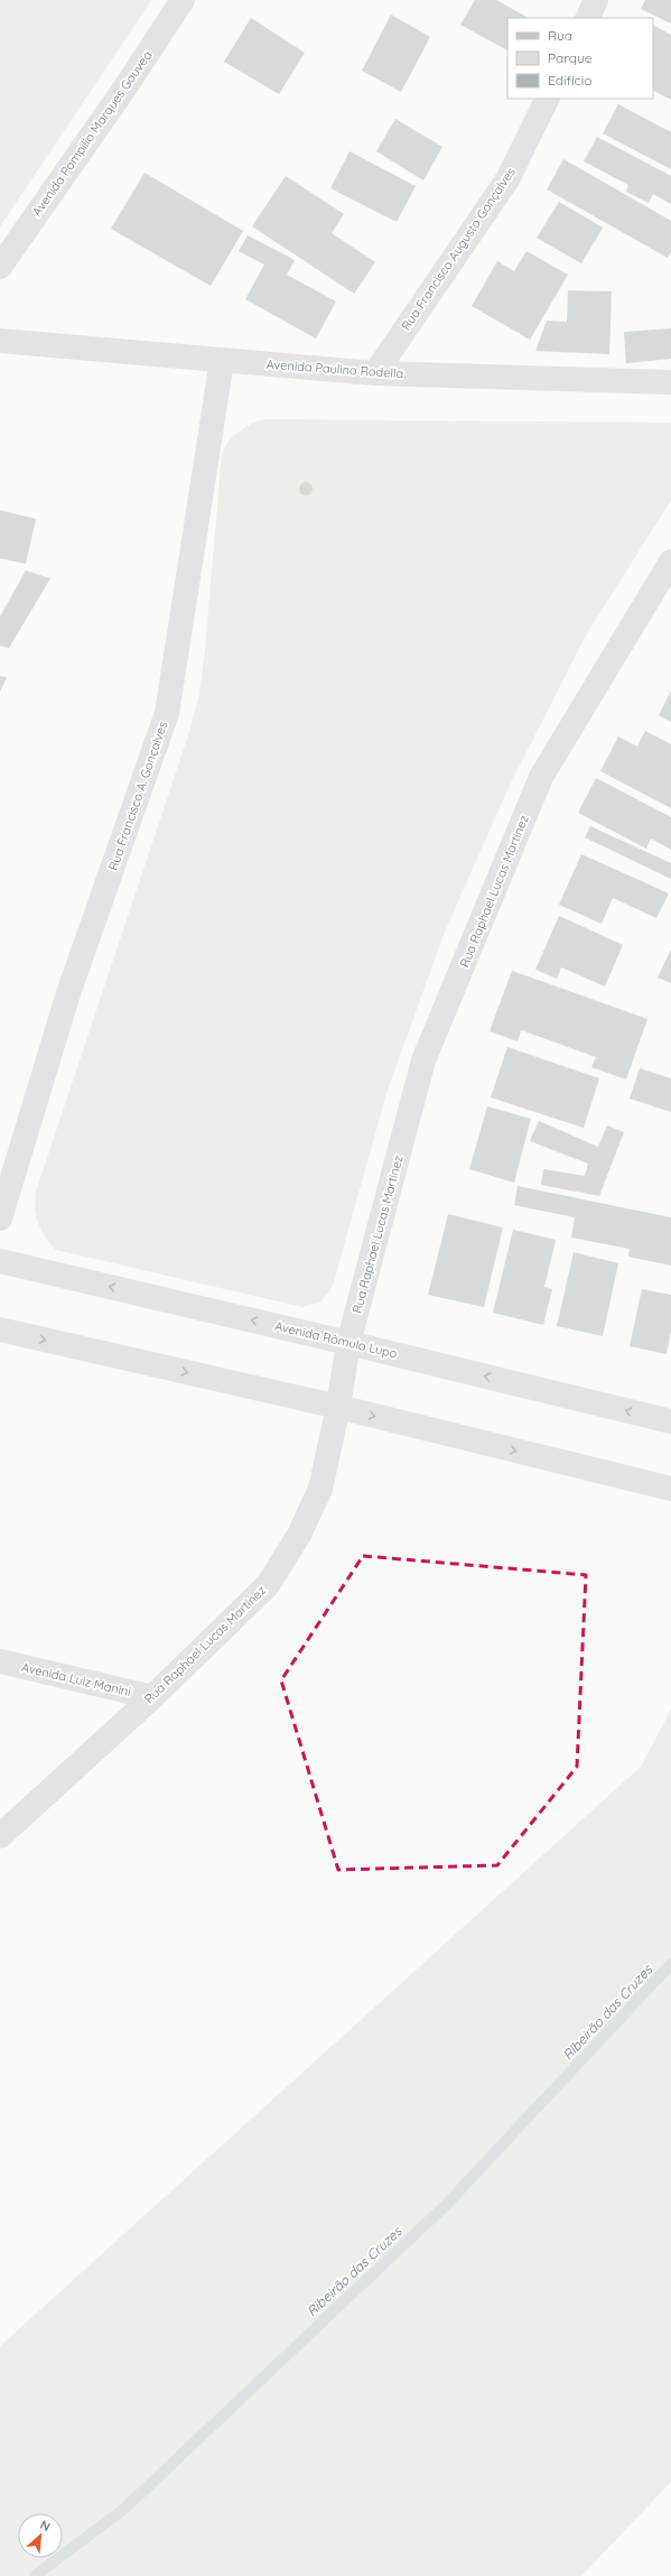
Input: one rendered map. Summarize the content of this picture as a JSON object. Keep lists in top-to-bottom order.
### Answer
{
  "streets": {
    "street": [
      "Avenida Pompilio Marques Gouvea",
      "Rua Francisco Augusto Gonçalves",
      "Avenida Paulino Rodella",
      "Rua Francisco A. Gonçalves",
      "Rua Raphael Lucas Martinez",
      "Avenida Rômulo Lupo",
      "Avenida Luiz Manini"
    ]
  },
  "crossings": [
    ["Rua Francisco Augusto Gonçalves", "Avenida Paulino Rodella"],
    ["Avenida Paulino Rodella", "Rua Francisco A. Gonçalves"],
    ["Rua Raphael Lucas Martinez", "Avenida Rômulo Lupo"],
    ["Rua Raphael Lucas Martinez", "Avenida Luiz Manini"]
  ],
  "water": ["Ribeirão das Cruzes"],
  "legend": ["Rua", "Parque", "Edifício"],
  "north": "top right"
}
